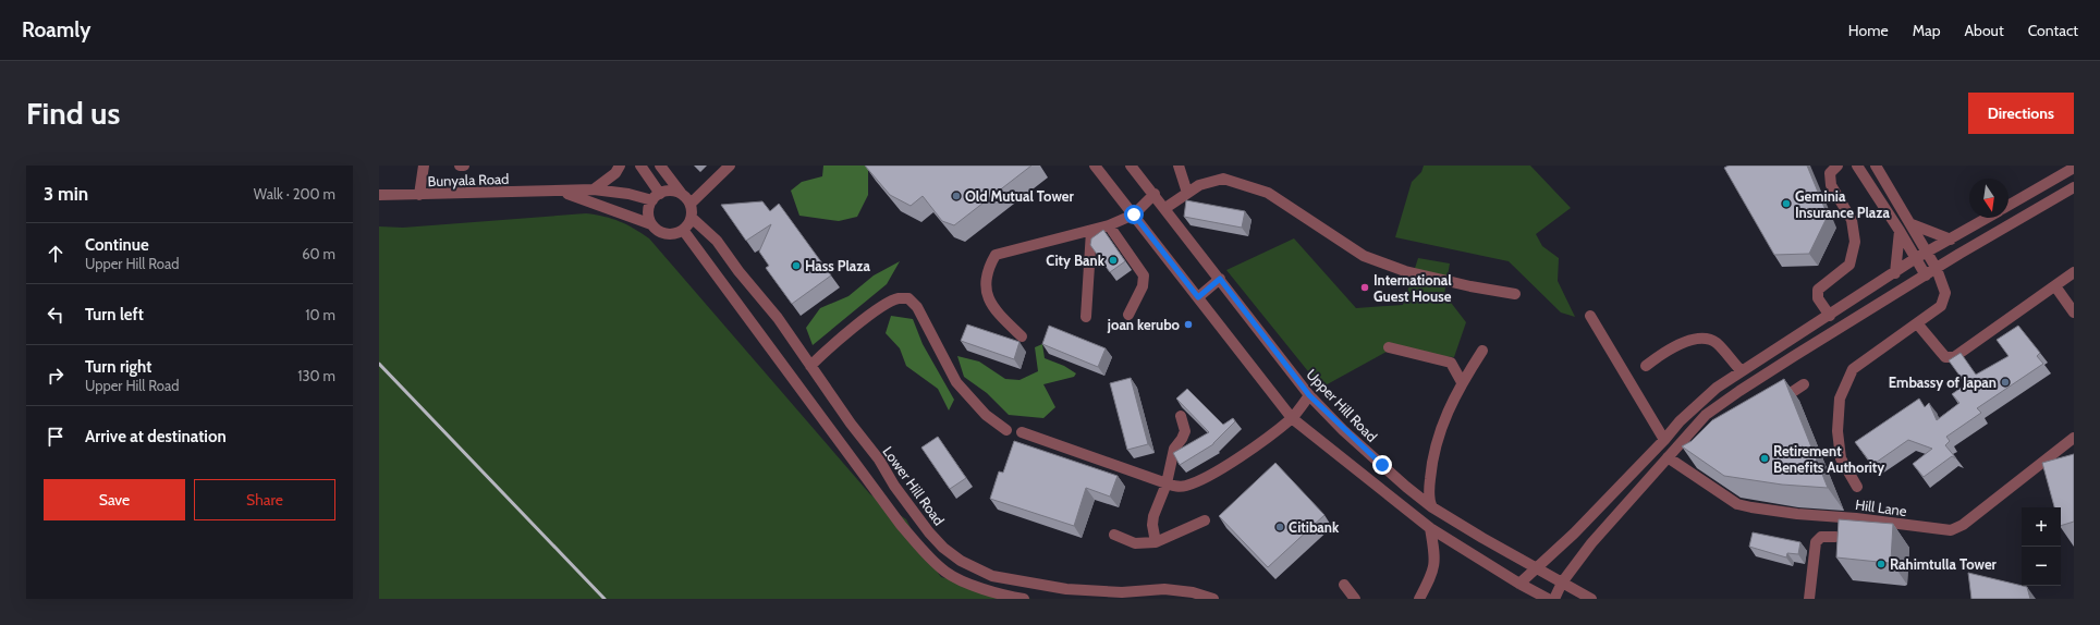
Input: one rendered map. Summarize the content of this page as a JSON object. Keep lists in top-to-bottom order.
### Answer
{
  "streets": {
    "street": [
      "Bunyala Road",
      "Upper Hill Road",
      "Lower Hill Road",
      "Hill Lane"
    ]
  },
  "crossings": [
    ["Bunyala Road", "Lower Hill Road"]
  ],
  "places": [
    "Old Mutual Tower",
    "Geminia Insurance Plaza",
    "City Bank",
    "Hass Plaza",
    "International Guest House",
    "joan kerubo",
    "Embassy of Japan",
    "Retirement Benefits Authority",
    "Citibank",
    "Rahimtulla Tower"
  ],
  "north": "bottom",
  "page": {
    "header": "Roamly",
    "nav": [
      "Home",
      "Map",
      "About",
      "Contact"
    ],
    "buttons": [
      "Directions",
      ["Save", "Share"]
    ],
    "title": "Find us",
    "heading": ["3 min", "Walk · 200 m"],
    "list": [
      ["Continue", "Upper Hill Road", "60 m"],
      ["Turn left", "10 m"],
      ["Turn right", "Upper Hill Road", "130 m"],
      "Arrive at destination"
    ],
    "map_buttons": ["+", "−"]
  }
}
